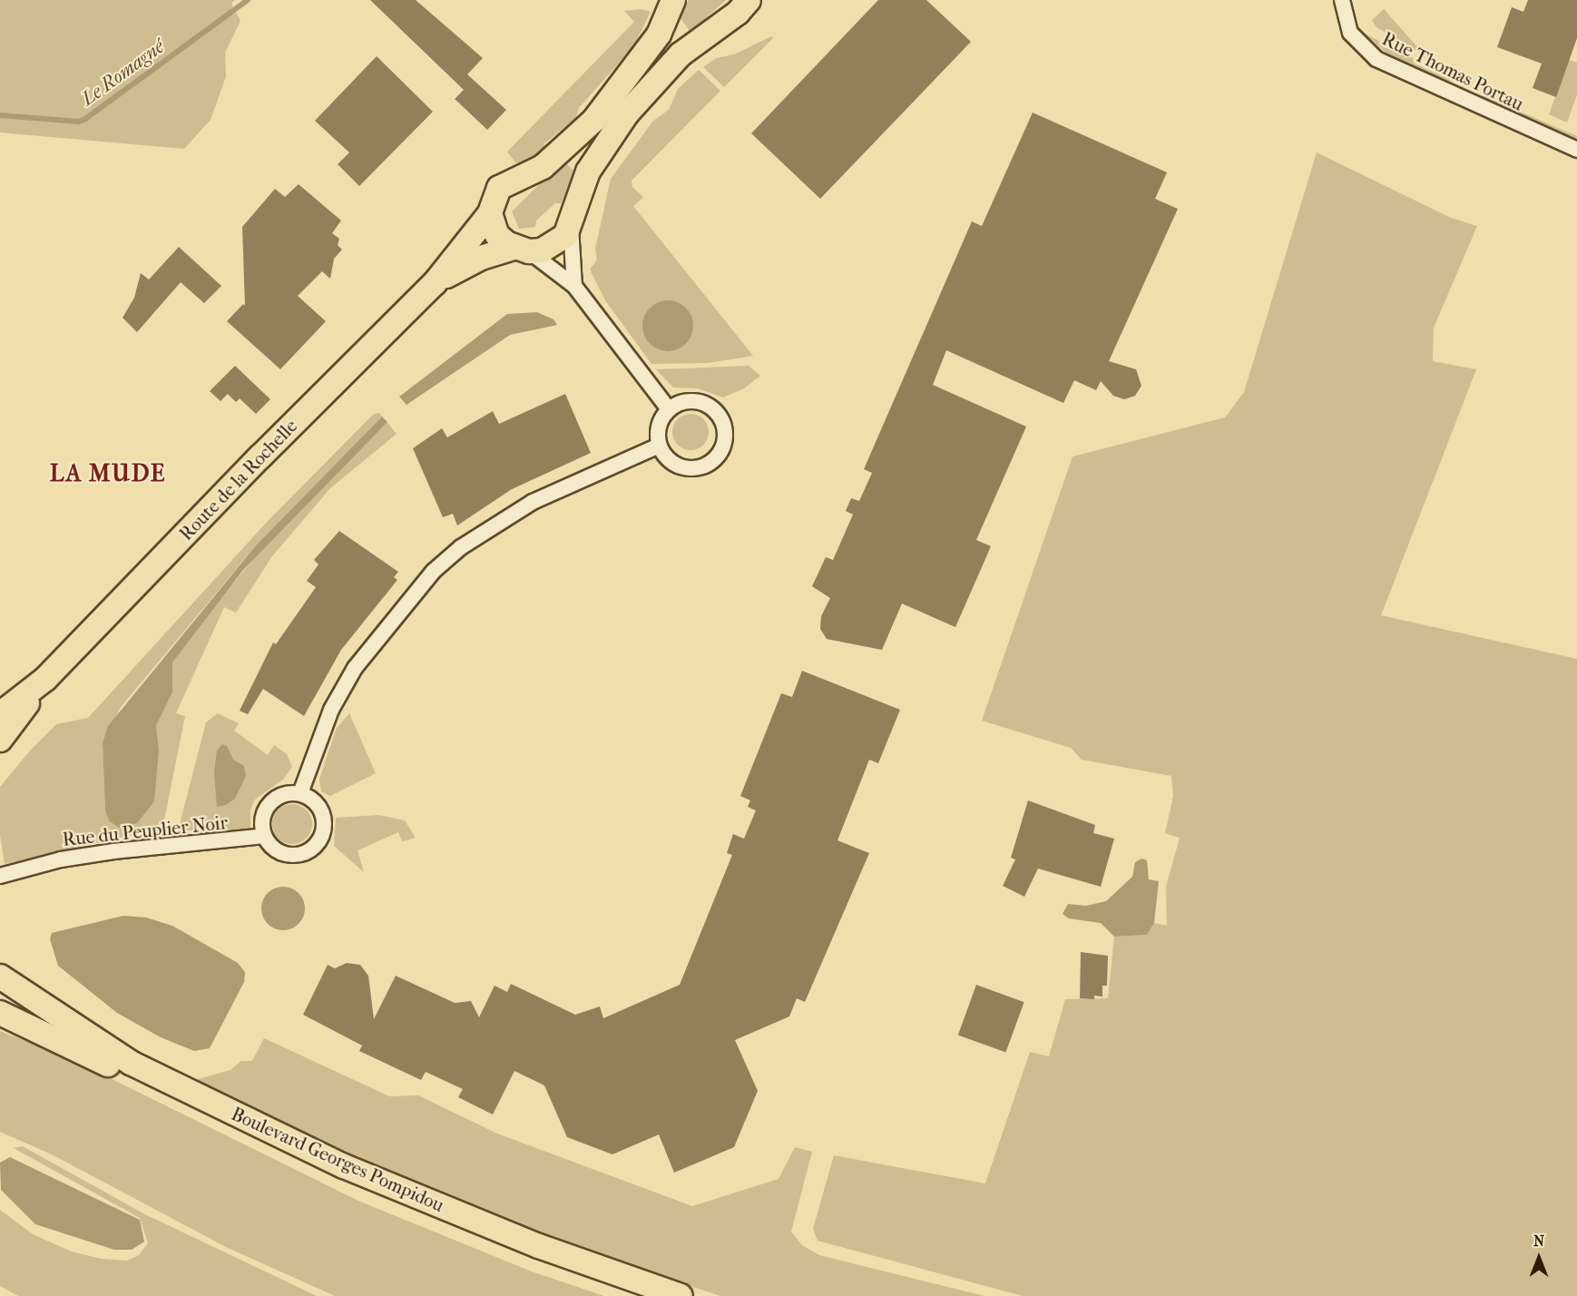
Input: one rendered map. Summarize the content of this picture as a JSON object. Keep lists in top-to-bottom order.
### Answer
{
  "streets": {
    "main road": ["Route de la Rochelle", "Boulevard Georges Pompidou"],
    "street": ["Rue Thomas Portau", "Rue du Peuplier Noir"]
  },
  "districts": ["LA MUDE"],
  "water": ["Le Romagné"],
  "north": "top"
}
